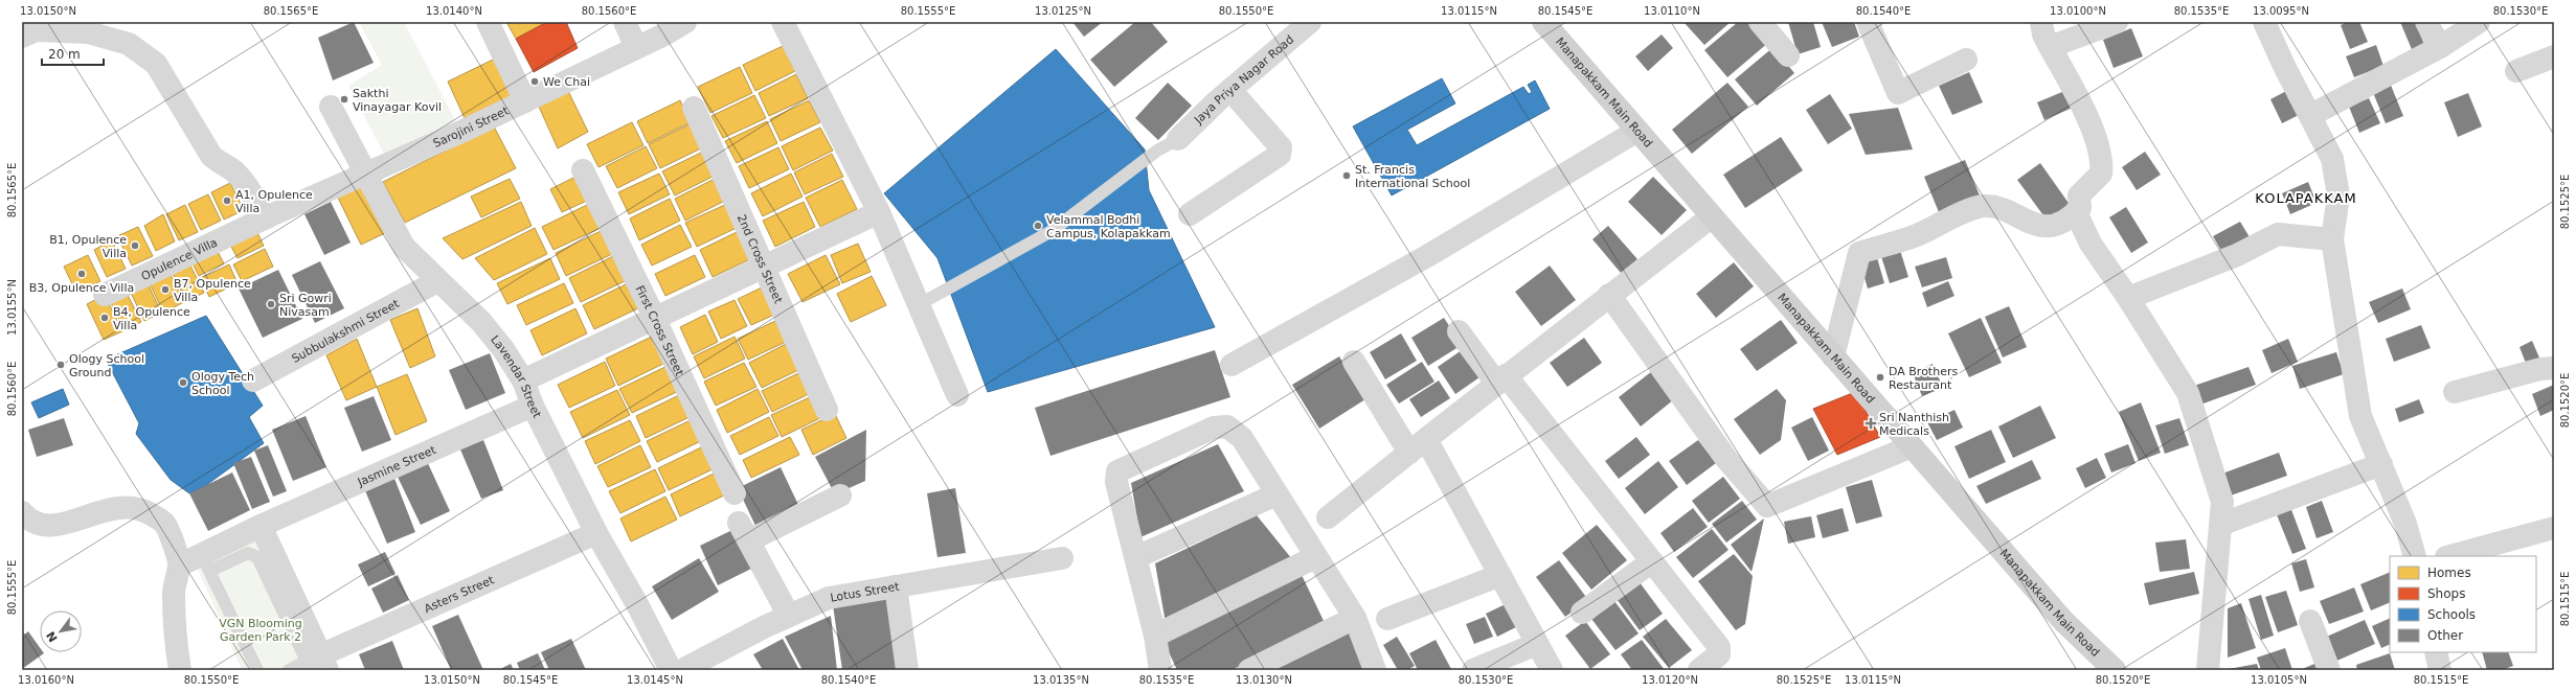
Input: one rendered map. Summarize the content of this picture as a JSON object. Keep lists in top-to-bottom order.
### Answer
{
  "streets": {
    "main road": ["Manapakkam Main Road"],
    "street": [
      "Jaya Priya Nagar Road",
      "Sarojini Street",
      "Opulence Villa",
      "2nd Cross Street",
      "Subbulakshmi Street",
      "First Cross Street",
      "Lavendar Street",
      "Jasmine Street",
      "Lotus Street",
      "Asters Street"
    ]
  },
  "crossings": [
    ["Sarojini Street", "Opulence Villa"],
    ["Sarojini Street", "Lavendar Street"],
    ["Subbulakshmi Street", "Lavendar Street"],
    ["Lavendar Street", "Jasmine Street"],
    ["Lavendar Street", "Asters Street"]
  ],
  "districts": ["KOLAPAKKAM"],
  "parks": ["VGN Blooming Garden Park 2"],
  "places": {
    "other": [
      "We Chai",
      "Sakthi Vinayagar Kovil",
      "St. Francis International School",
      "A1, Opulence Villa",
      "Velammal Bodhi Campus, Kolapakkam",
      "B1, Opulence Villa",
      "B3, Opulence Villa",
      "B7, Opulence Villa",
      "Sri Gowri Nivasam",
      "B4, Opulence Villa",
      "Ology School Ground",
      "DA Brothers Restaurant",
      "Ology Tech School"
    ],
    "health": ["Sri Nanthish Medicals"]
  },
  "legend": [
    "Homes",
    "Shops",
    "Schools",
    "Other"
  ],
  "scale_bar": "20 m",
  "north": "bottom left",
  "coordinates": [
    "13.0150°N",
    "80.1565°E",
    "13.0140°N",
    "80.1560°E",
    "80.1555°E",
    "13.0125°N",
    "80.1550°E",
    "13.0115°N",
    "80.1545°E",
    "13.0110°N",
    "80.1540°E",
    "13.0100°N",
    "80.1535°E",
    "13.0095°N",
    "80.1530°E",
    "80.1525°E",
    "13.0155°N",
    "80.1520°E",
    "80.1515°E",
    "13.0160°N",
    "13.0145°N",
    "13.0135°N",
    "13.0130°N",
    "13.0120°N",
    "13.0105°N"
  ]
}
